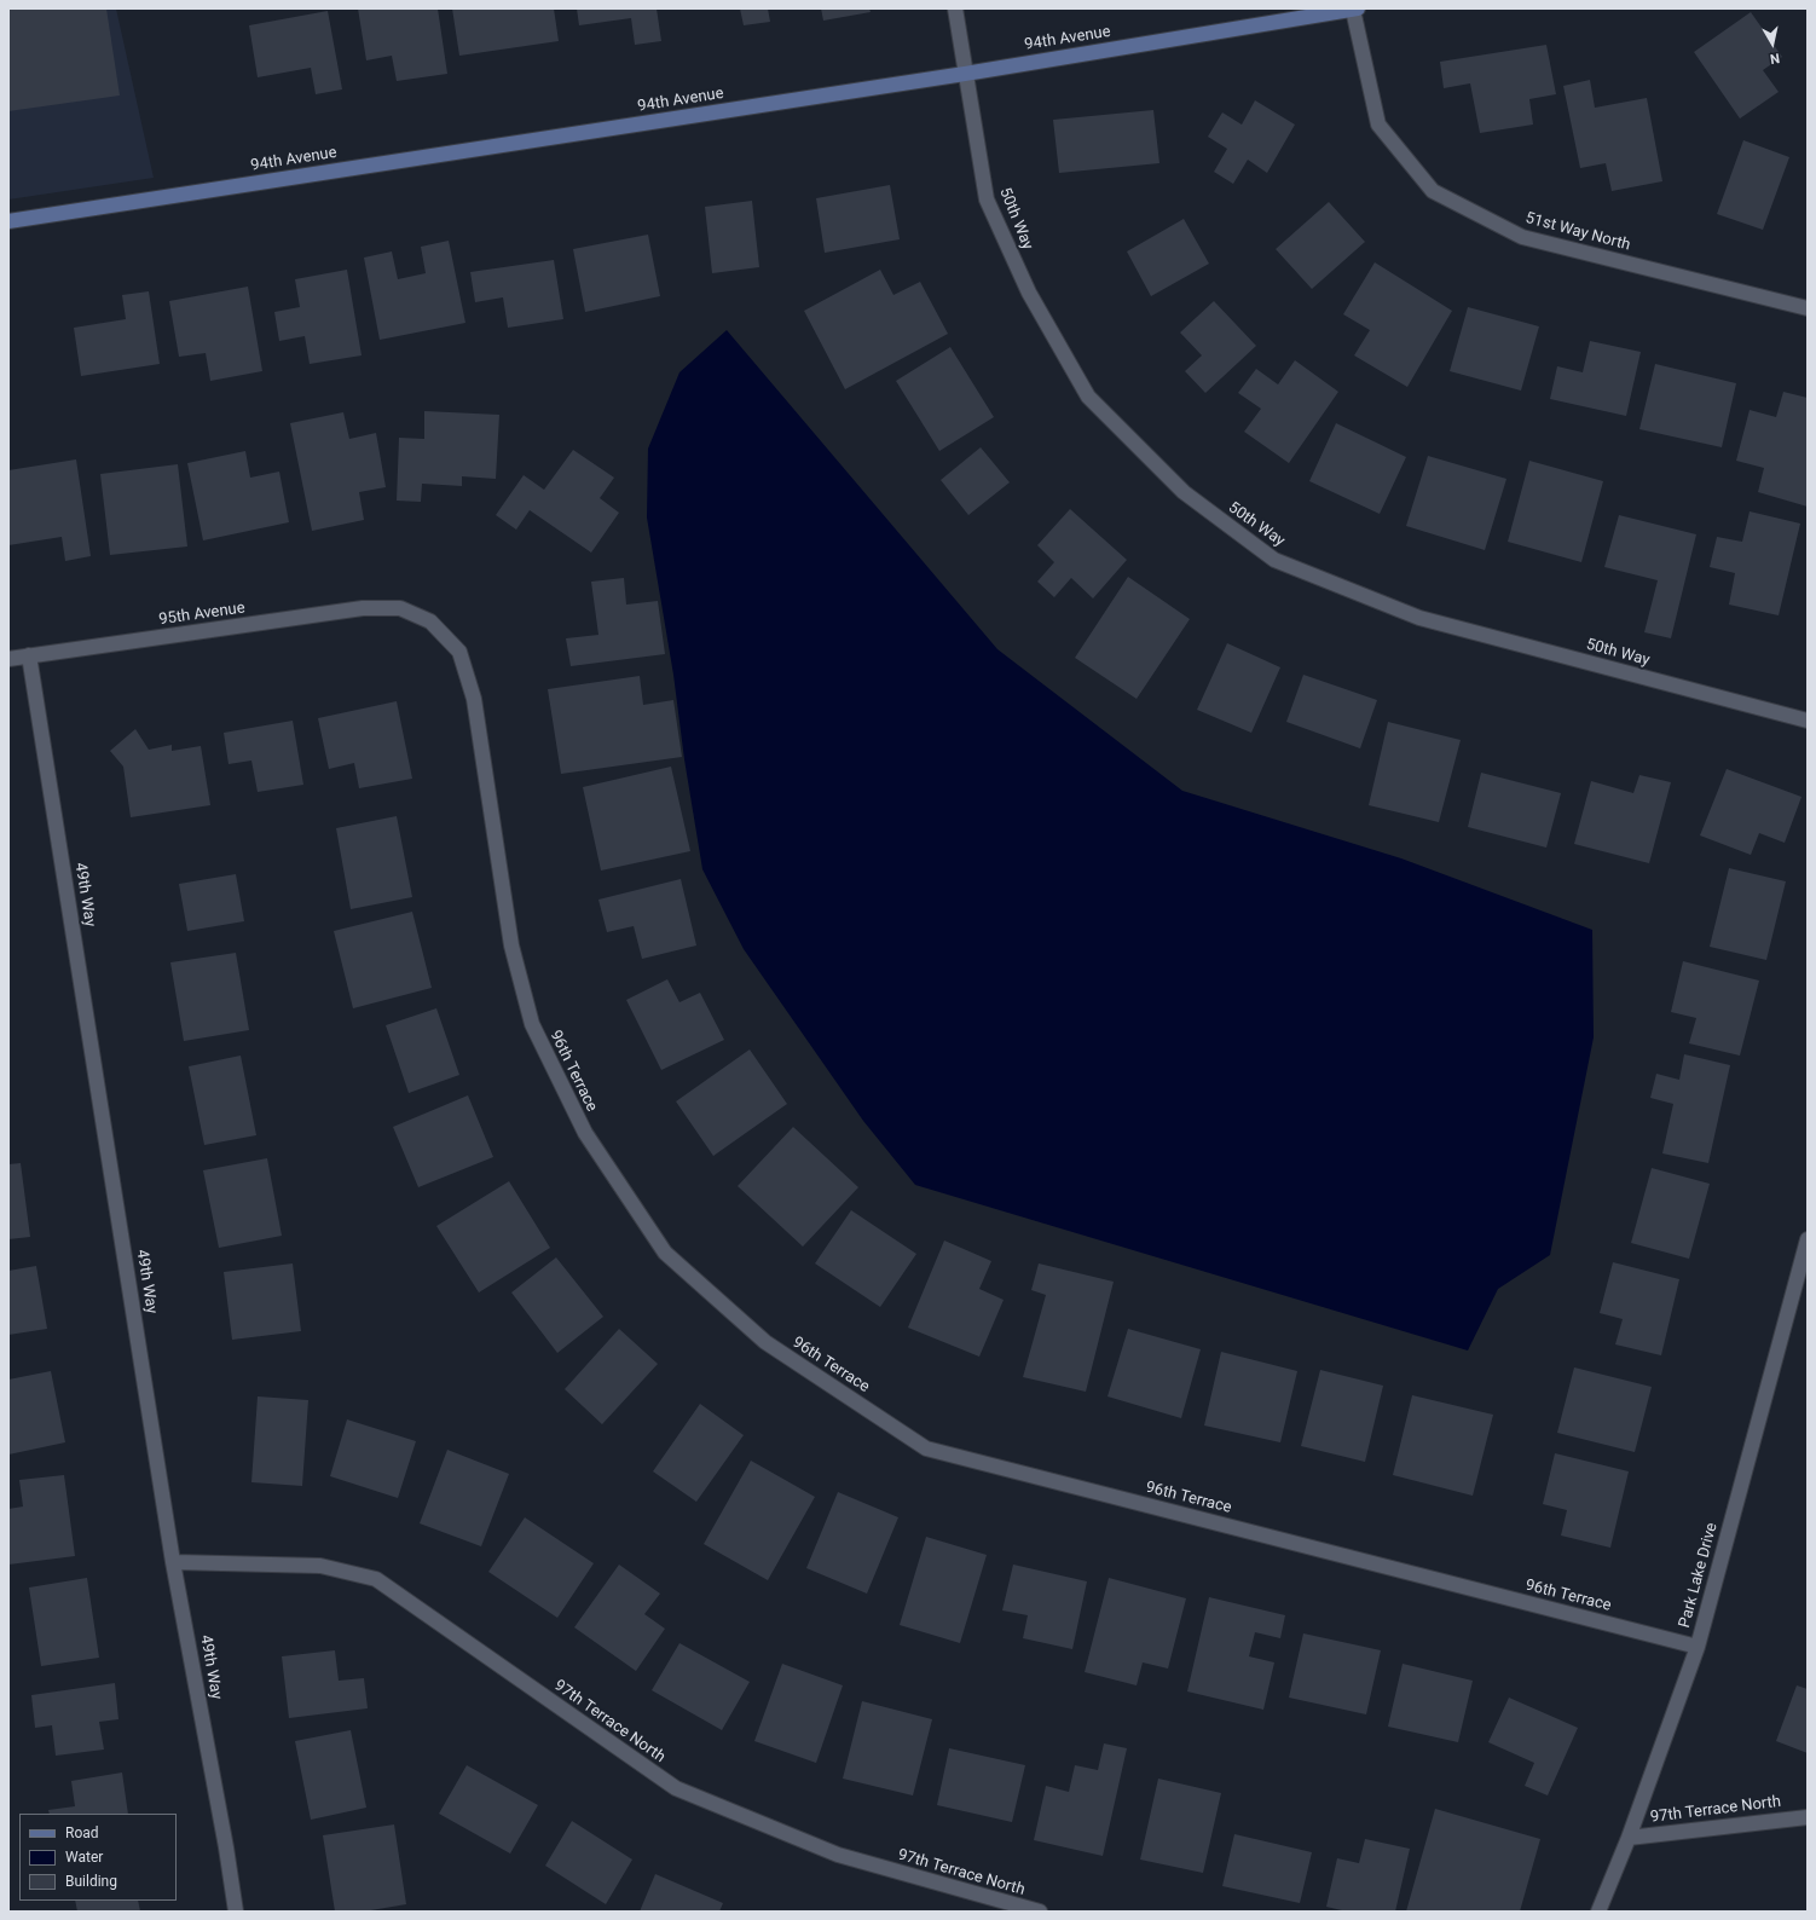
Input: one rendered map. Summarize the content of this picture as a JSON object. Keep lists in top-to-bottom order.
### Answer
{
  "streets": {
    "street": [
      "94th Avenue",
      "50th Way",
      "51st Way North",
      "95th Avenue",
      "49th Way",
      "96th Terrace",
      "Park Lake Drive",
      "97th Terrace North"
    ]
  },
  "crossings": [
    ["94th Avenue", "50th Way"],
    ["94th Avenue", "51st Way North"],
    ["95th Avenue", "49th Way"],
    ["95th Avenue", "96th Terrace"],
    ["49th Way", "97th Terrace North"],
    ["96th Terrace", "Park Lake Drive"],
    ["Park Lake Drive", "97th Terrace North"]
  ],
  "legend": ["Road", "Water", "Building"],
  "north": "bottom"
}
